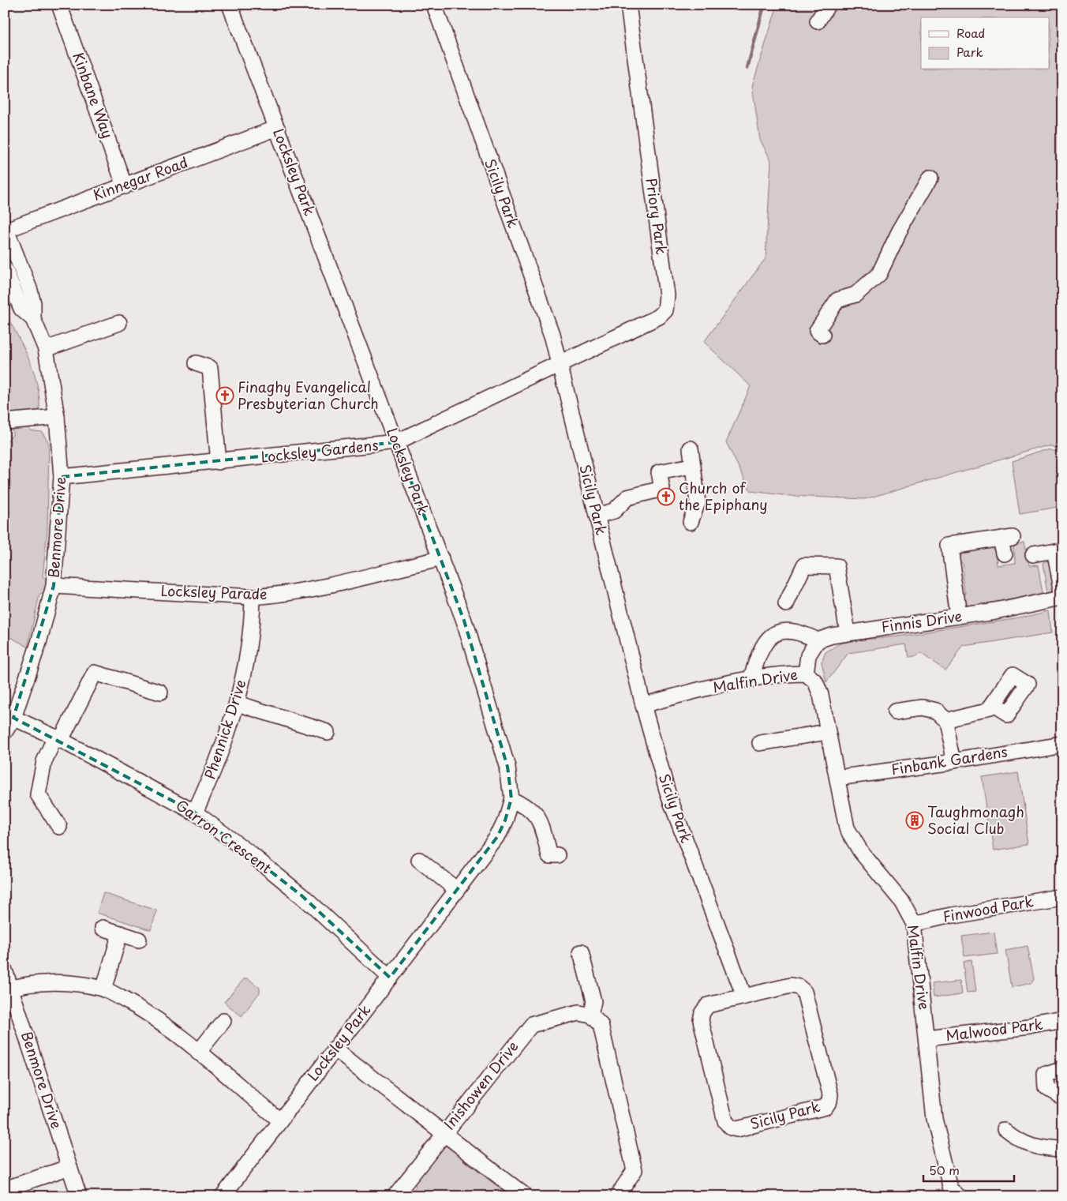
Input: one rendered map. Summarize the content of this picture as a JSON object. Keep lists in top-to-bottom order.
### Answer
{
  "streets": {
    "street": [
      "Kinbane Way",
      "Locksley Park",
      "Kinnegar Road",
      "Sicily Park",
      "Priory Park",
      "Locksley Gardens",
      "Benmore Drive",
      "Locksley Parade",
      "Finnis Drive",
      "Malfin Drive",
      "Phennick Drive",
      "Finbank Gardens",
      "Garron Crescent",
      "Finwood Park",
      "Malwood Park",
      "Inishowen Drive"
    ]
  },
  "crossings": [
    ["Kinbane Way", "Kinnegar Road"],
    ["Locksley Park", "Kinnegar Road"],
    ["Locksley Park", "Locksley Gardens"],
    ["Locksley Park", "Locksley Parade"],
    ["Locksley Park", "Garron Crescent"],
    ["Kinnegar Road", "Benmore Drive"],
    ["Sicily Park", "Priory Park"],
    ["Sicily Park", "Locksley Gardens"],
    ["Sicily Park", "Malfin Drive"],
    ["Priory Park", "Locksley Gardens"],
    ["Locksley Gardens", "Benmore Drive"],
    ["Benmore Drive", "Locksley Parade"],
    ["Benmore Drive", "Garron Crescent"],
    ["Locksley Parade", "Phennick Drive"],
    ["Malfin Drive", "Finbank Gardens"],
    ["Malfin Drive", "Finwood Park"],
    ["Malfin Drive", "Malwood Park"],
    ["Phennick Drive", "Garron Crescent"]
  ],
  "places": {
    "church": ["Finaghy Evangelical Presbyterian Church", "Church of the Epiphany"],
    "building": ["Taughmonagh Social Club"]
  },
  "legend": ["Road", "Park"],
  "scale_bar": "50 m"
}
